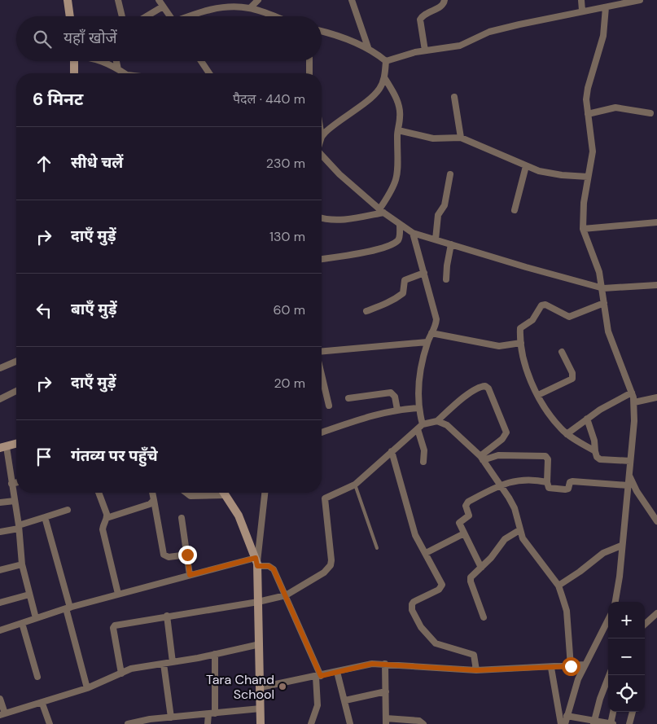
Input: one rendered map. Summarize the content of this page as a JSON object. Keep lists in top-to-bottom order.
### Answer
{
  "places": ["Tara Chand School"],
  "page": {
    "search": "यहाँ खोजें",
    "heading": ["6 मिनट", "पैदल · 440 m"],
    "list": [
      ["सीधे चलें", "230 m"],
      ["दाएँ मुड़ें", "130 m"],
      ["बाएँ मुड़ें", "60 m"],
      ["दाएँ मुड़ें", "20 m"],
      "गंतव्य पर पहुँचे"
    ],
    "map_buttons": ["+", "−"]
  }
}
